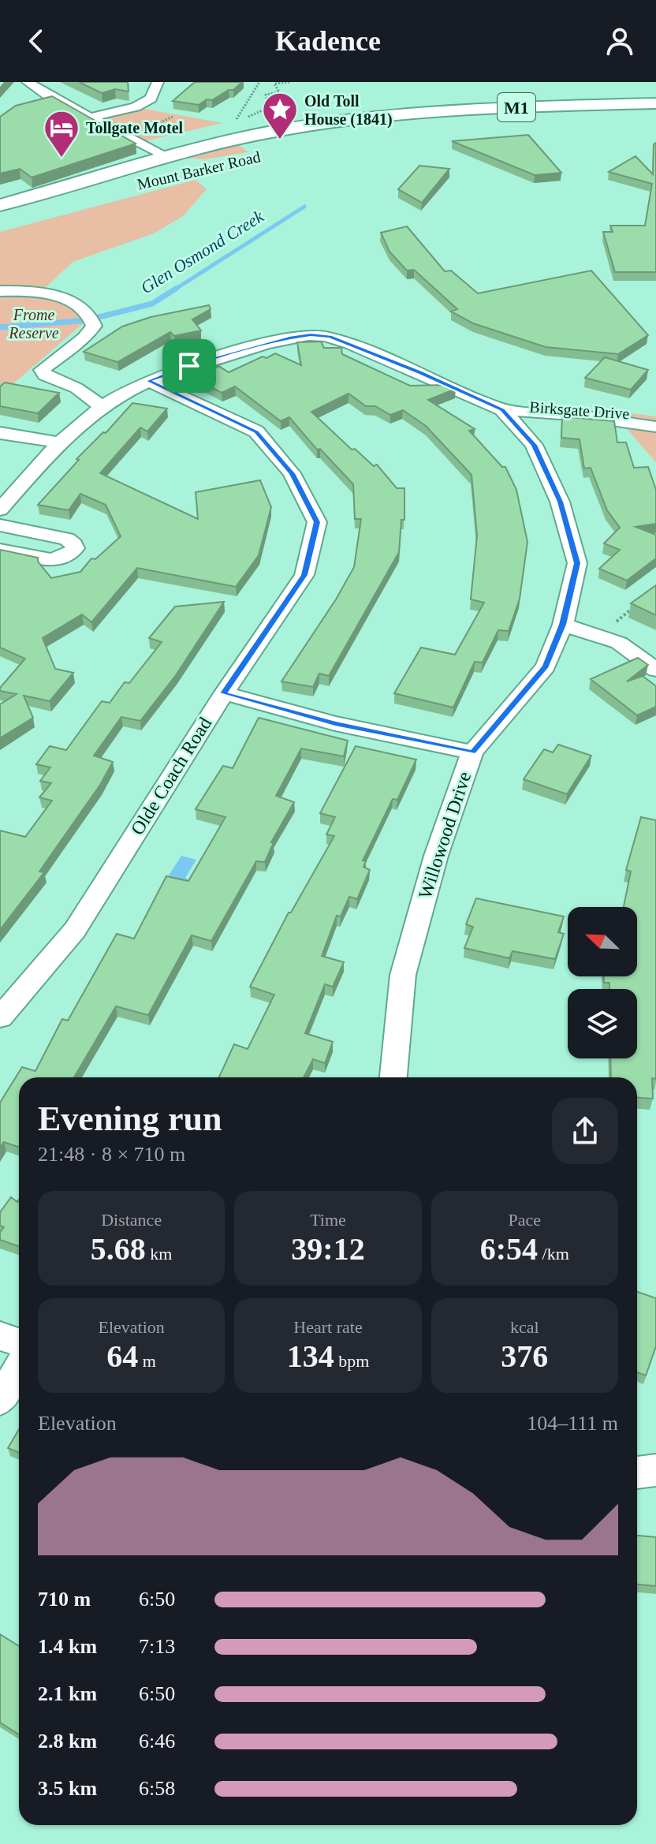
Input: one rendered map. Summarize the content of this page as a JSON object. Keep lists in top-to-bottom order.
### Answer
{
  "streets": {
    "highway": ["M1", "Mount Barker Road"],
    "street": ["Birksgate Drive", "Olde Coach Road", "Willowood Drive"]
  },
  "crossings": [
    ["M1", "Mount Barker Road"],
    ["Birksgate Drive", "Olde Coach Road"],
    ["Birksgate Drive", "Willowood Drive"]
  ],
  "water": ["Glen Osmond Creek"],
  "parks": ["Frome Reserve"],
  "places": {
    "place": ["Old Toll House (1841)"],
    "hotel": ["Tollgate Motel"]
  },
  "north": "top left",
  "page": {
    "header": "Kadence",
    "heading": ["Evening run", "21:48 · 8 × 710 m"],
    "stats": [
      ["Distance", "5.68 km"],
      ["Time", "39:12"],
      ["Pace", "6:54 /km"],
      ["Elevation", "64 m"],
      ["Heart rate", "134 bpm"],
      ["kcal", "376"]
    ],
    "chart": ["Elevation", "104–111 m"],
    "list": [
      {
        "name": "710 m",
        "note": "6:50"
      },
      {
        "name": "1.4 km",
        "note": "7:13"
      },
      {
        "name": "2.1 km",
        "note": "6:50"
      },
      {
        "name": "2.8 km",
        "note": "6:46"
      },
      {
        "name": "3.5 km",
        "note": "6:58"
      }
    ]
  }
}
